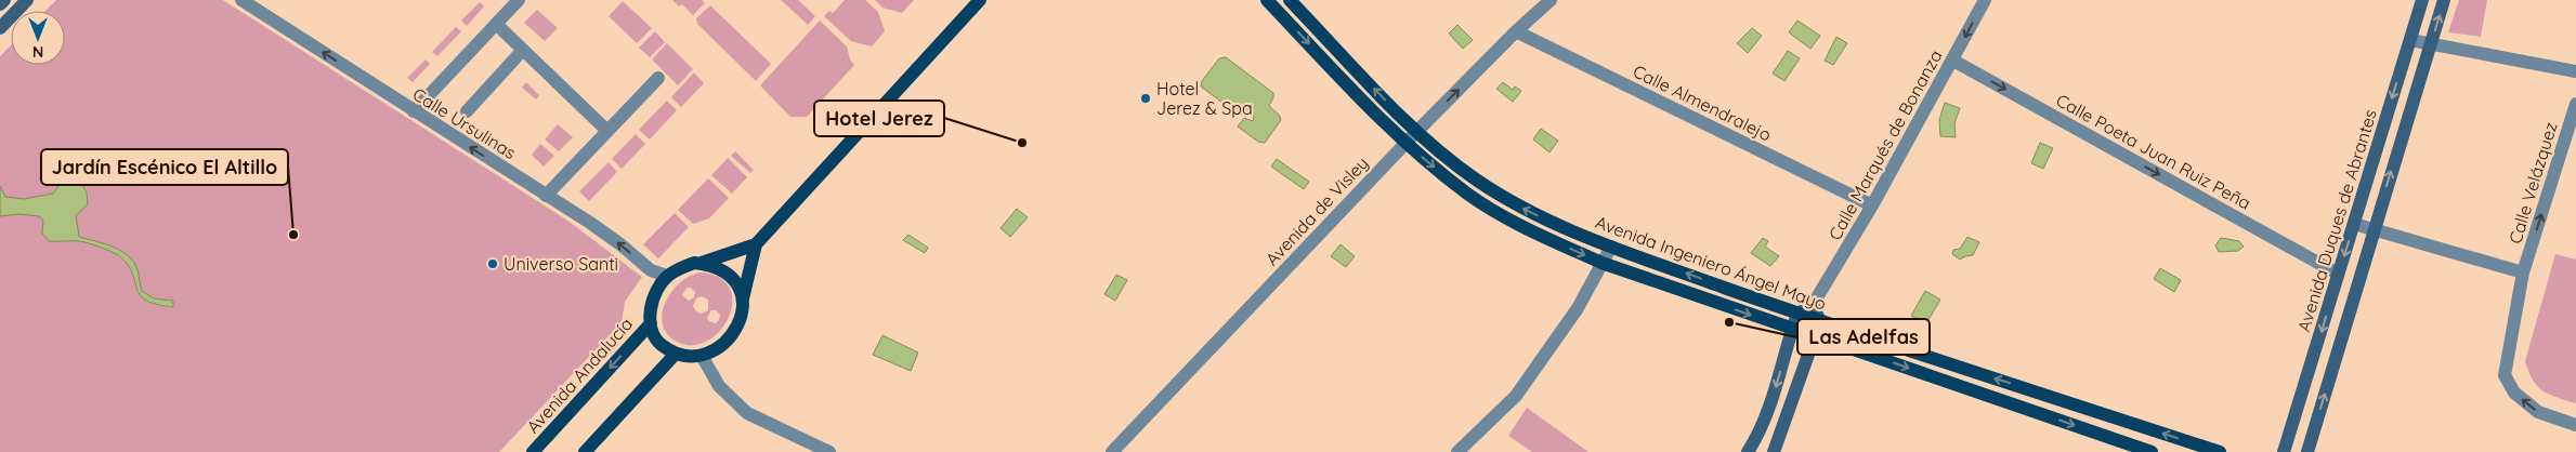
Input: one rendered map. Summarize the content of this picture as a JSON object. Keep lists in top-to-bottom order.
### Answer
{
  "streets": {
    "main road": ["Avenida Duques de Abrantes", "Avenida Ingeniero Ángel Mayo", "Avenida Andalucía"],
    "street": [
      "Calle Almendralejo",
      "Calle Ursulinas",
      "Calle Marqués de Bonanza",
      "Calle Poeta Juan Ruiz Peña",
      "Calle Velázquez",
      "Avenida de Visley"
    ]
  },
  "crossings": [
    ["Calle Almendralejo", "Calle Marqués de Bonanza"],
    ["Calle Almendralejo", "Avenida de Visley"],
    ["Calle Ursulinas", "Avenida Andalucía"],
    ["Calle Marqués de Bonanza", "Calle Poeta Juan Ruiz Peña"],
    ["Calle Poeta Juan Ruiz Peña", "Avenida Duques de Abrantes"],
    ["Calle Velázquez", "Avenida Duques de Abrantes"],
    ["Avenida de Visley", "Avenida Ingeniero Ángel Mayo"]
  ],
  "one_way": ["Calle Ursulinas", "Calle Poeta Juan Ruiz Peña", "Calle Velázquez"],
  "places": [
    "Hotel Jerez & Spa",
    "Hotel Jerez",
    "Jardín Escénico El Altillo",
    "Universo Santi",
    "Las Adelfas"
  ],
  "north": "bottom"
}
